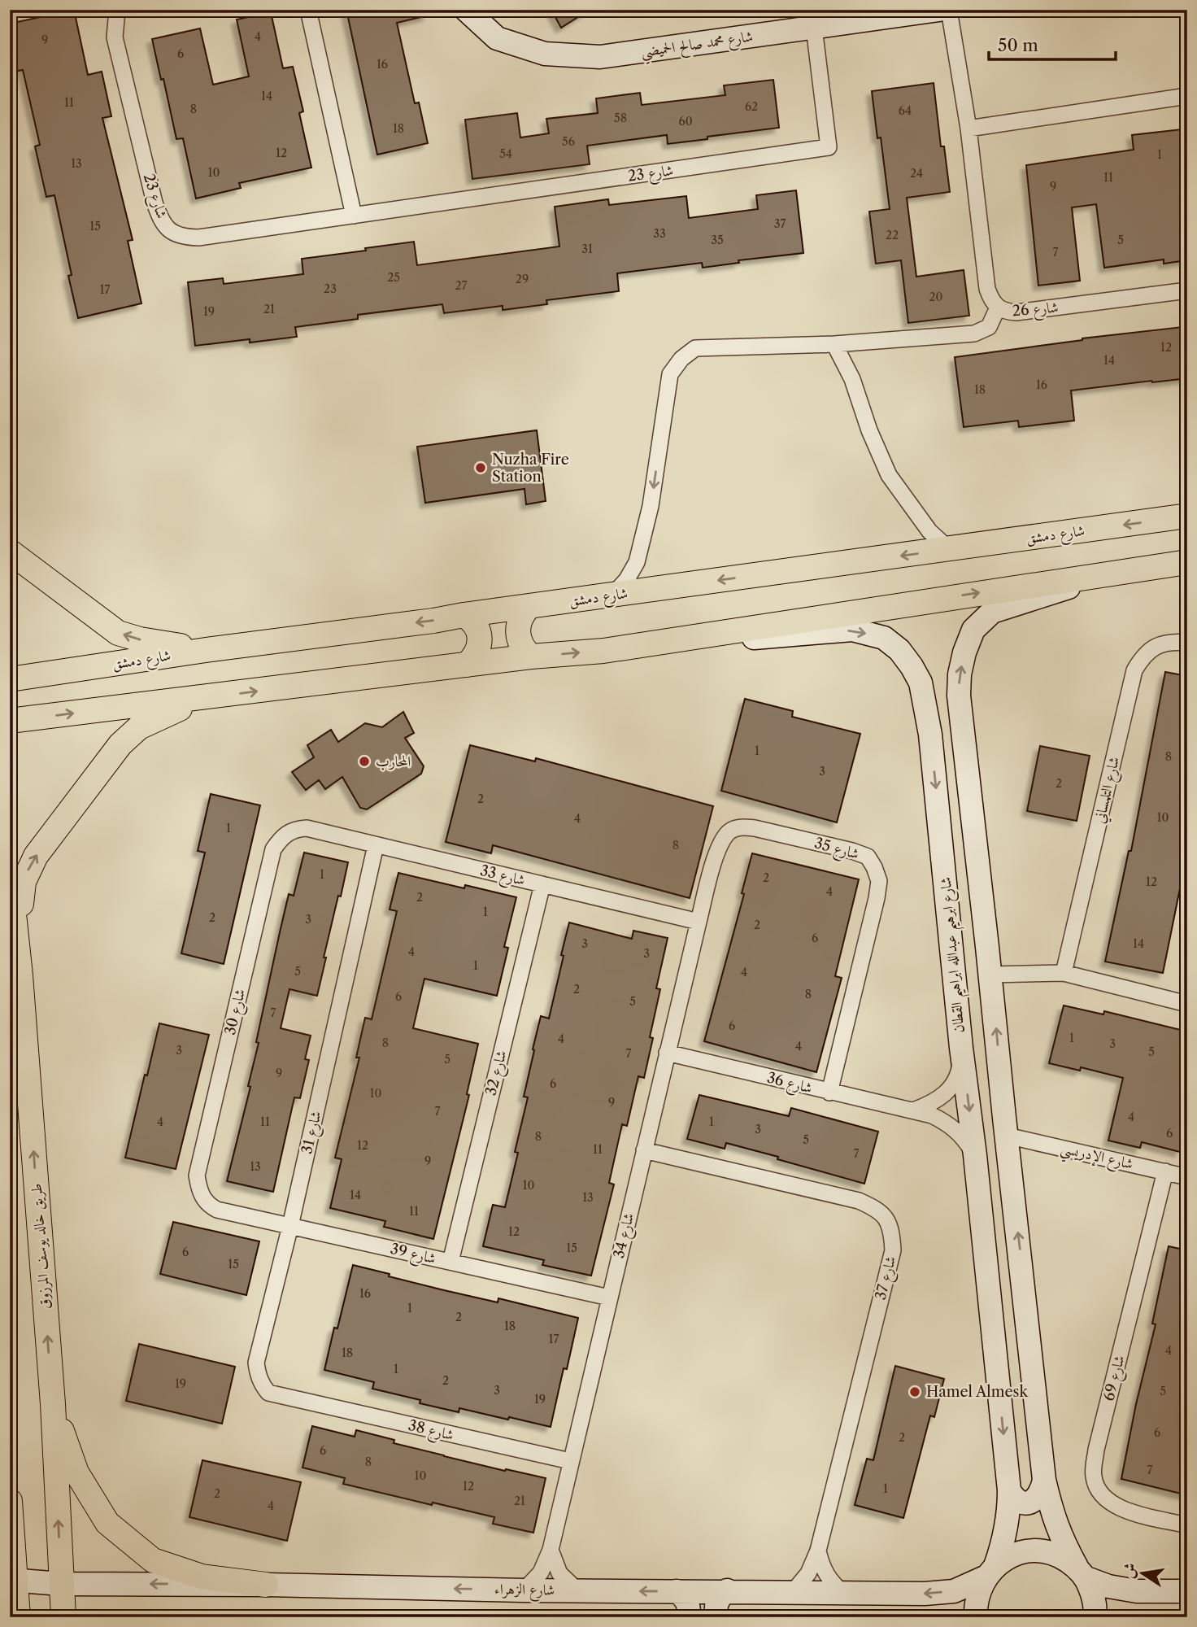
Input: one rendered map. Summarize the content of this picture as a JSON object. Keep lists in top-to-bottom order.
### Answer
{
  "streets": {
    "main road": ["شارع دمشق", "طريق خالد يوسف المرزوق"],
    "street": [
      "شارع محمد صالح الحميضي",
      "شارع 23",
      "شارع 26",
      "شارع التلمساني",
      "شارع 35",
      "شارع 33",
      "شارع ابرهيم عبدالله ابراهيم القطان",
      "شارع 30",
      "شارع 32",
      "شارع 36",
      "شارع 31",
      "شارع الإدريسي",
      "شارع 34",
      "شارع 39",
      "شارع 37",
      "شارع 69",
      "شارع 38",
      "شارع الزهراء"
    ]
  },
  "crossings": [
    ["شارع محمد صالح الحميضي", "شارع 23"],
    ["شارع 35", "شارع 33"],
    ["شارع 35", "شارع 36"],
    ["شارع 35", "شارع 34"],
    ["شارع 33", "شارع 30"],
    ["شارع 33", "شارع 32"],
    ["شارع 33", "شارع 31"],
    ["شارع 33", "شارع 34"],
    ["شارع ابرهيم عبدالله ابراهيم القطان", "شارع 36"],
    ["شارع ابرهيم عبدالله ابراهيم القطان", "شارع الزهراء"],
    ["شارع 30", "شارع 39"],
    ["شارع 32", "شارع 39"],
    ["شارع 36", "شارع 34"],
    ["شارع 31", "شارع 39"],
    ["شارع 31", "شارع 38"],
    ["شارع الإدريسي", "شارع 69"],
    ["شارع 34", "شارع 39"],
    ["شارع 34", "شارع 37"],
    ["شارع 34", "شارع 38"],
    ["شارع 34", "شارع الزهراء"],
    ["طريق خالد يوسف المرزوق", "شارع الزهراء"],
    ["شارع 37", "شارع الزهراء"]
  ],
  "one_way": ["طريق خالد يوسف المرزوق", "شارع الزهراء"],
  "places": ["Nuzha Fire Station", "المحارب", "Hamel Almesk"],
  "house_numbers": [
    "4",
    "9",
    "6",
    "16",
    "14",
    "11",
    "62",
    "8",
    "64",
    "58",
    "60",
    "18",
    "56",
    "12",
    "54",
    "1",
    "13",
    "10",
    "24",
    "11",
    "9",
    "37",
    "15",
    "33",
    "22",
    "35",
    "5",
    "31",
    "7",
    "25",
    "29",
    "27",
    "23",
    "17",
    "20",
    "21",
    "19",
    "12",
    "14",
    "16",
    "18",
    "1",
    "8",
    "3",
    "2",
    "2",
    "10",
    "4",
    "1",
    "8",
    "1",
    "2",
    "12",
    "4",
    "2",
    "1",
    "2",
    "3",
    "2",
    "6",
    "3",
    "14",
    "4",
    "3",
    "1",
    "5",
    "4",
    "2",
    "8",
    "6",
    "5",
    "7",
    "6",
    "1",
    "4",
    "8",
    "3",
    "4",
    "3",
    "5",
    "7",
    "5",
    "9",
    "6",
    "10",
    "9",
    "7",
    "4",
    "4",
    "11",
    "1",
    "3",
    "6",
    "8",
    "5",
    "12",
    "11",
    "7",
    "9",
    "13",
    "10",
    "14",
    "13",
    "11",
    "12",
    "15",
    "6",
    "15",
    "16",
    "1",
    "2",
    "18",
    "17",
    "4",
    "18",
    "1",
    "2",
    "19",
    "3",
    "5",
    "19",
    "6",
    "2",
    "6",
    "8",
    "7",
    "10",
    "12",
    "1",
    "2",
    "21",
    "4"
  ],
  "scale_bar": "50 m",
  "north": "left"
}
